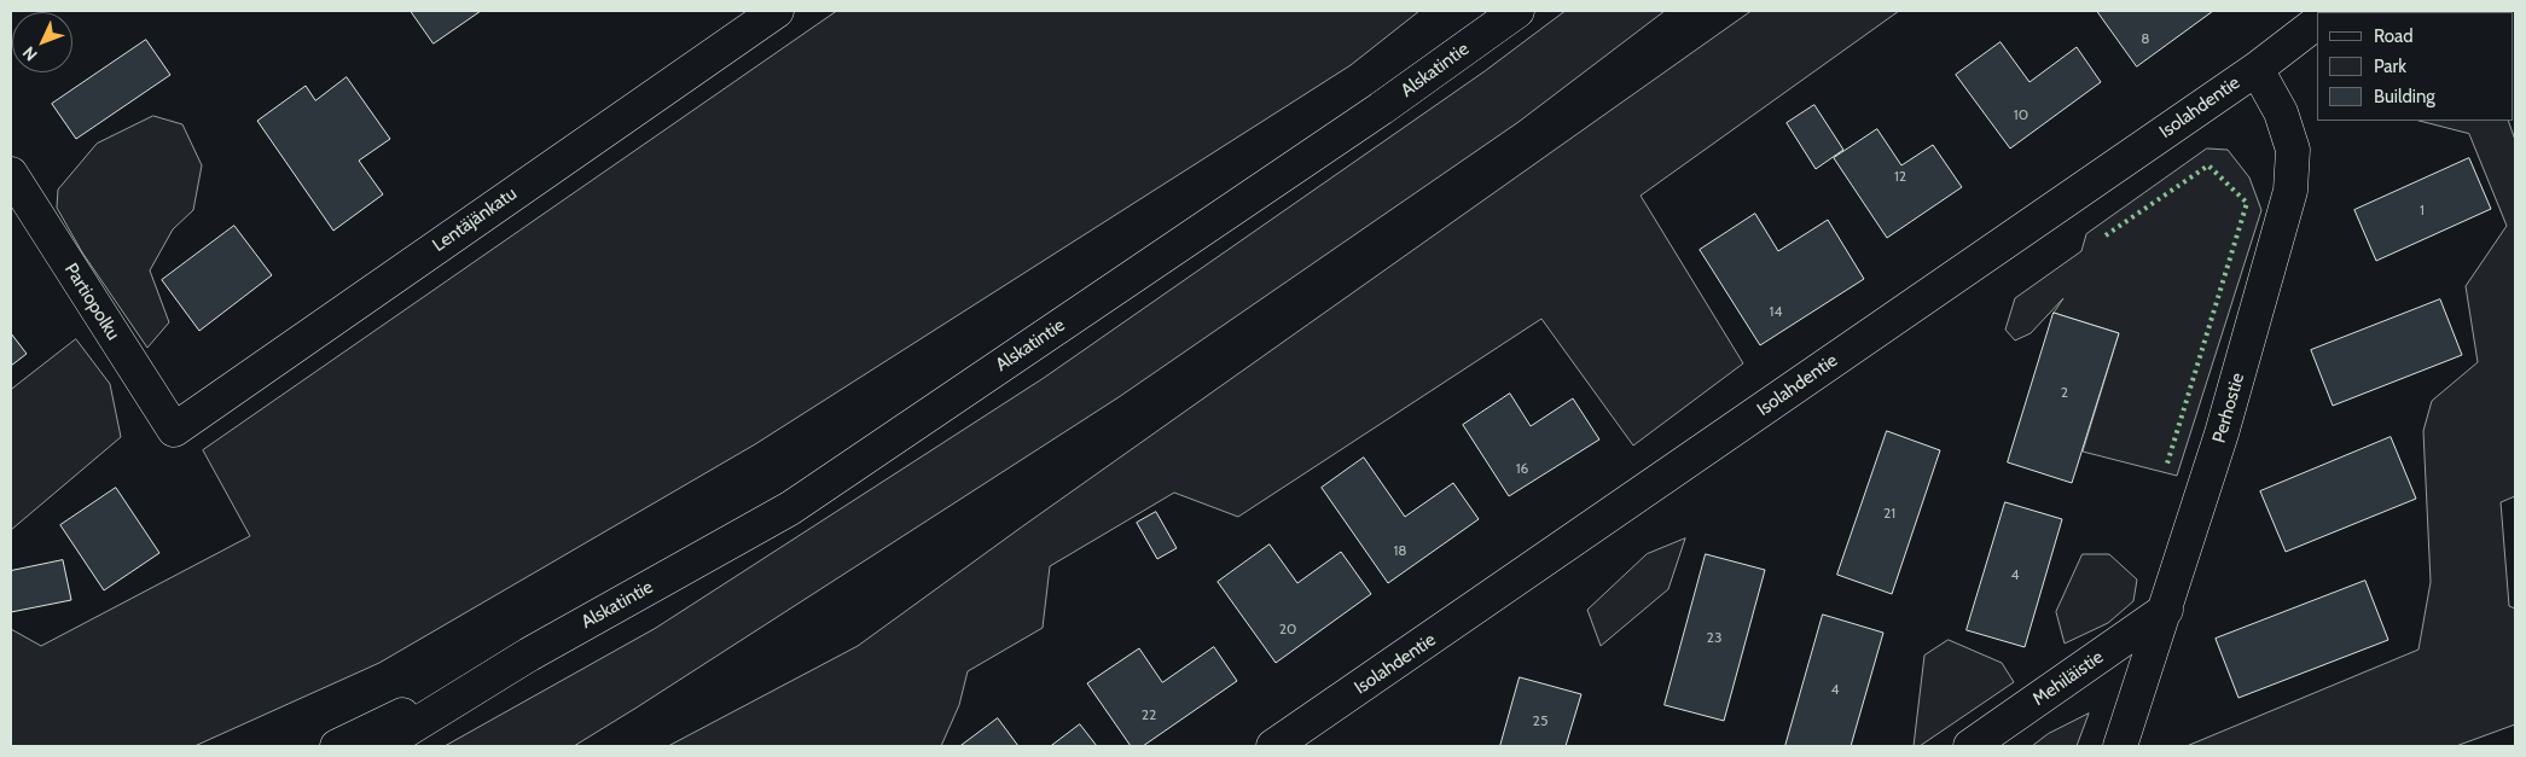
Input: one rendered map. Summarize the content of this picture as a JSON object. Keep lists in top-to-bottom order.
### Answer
{
  "streets": {
    "street": [
      "Alskatintie",
      "Isolahdentie",
      "Lentäjänkatu",
      "Partiopolku",
      "Perhostie",
      "Mehiläistie"
    ]
  },
  "crossings": [
    ["Isolahdentie", "Perhostie"],
    ["Lentäjänkatu", "Partiopolku"],
    ["Perhostie", "Mehiläistie"]
  ],
  "house_numbers": [
    "8",
    "10",
    "12",
    "1",
    "14",
    "2",
    "16",
    "21",
    "18",
    "4",
    "20",
    "23",
    "4",
    "22",
    "25"
  ],
  "legend": ["Road", "Park", "Building"],
  "north": "bottom left"
}
